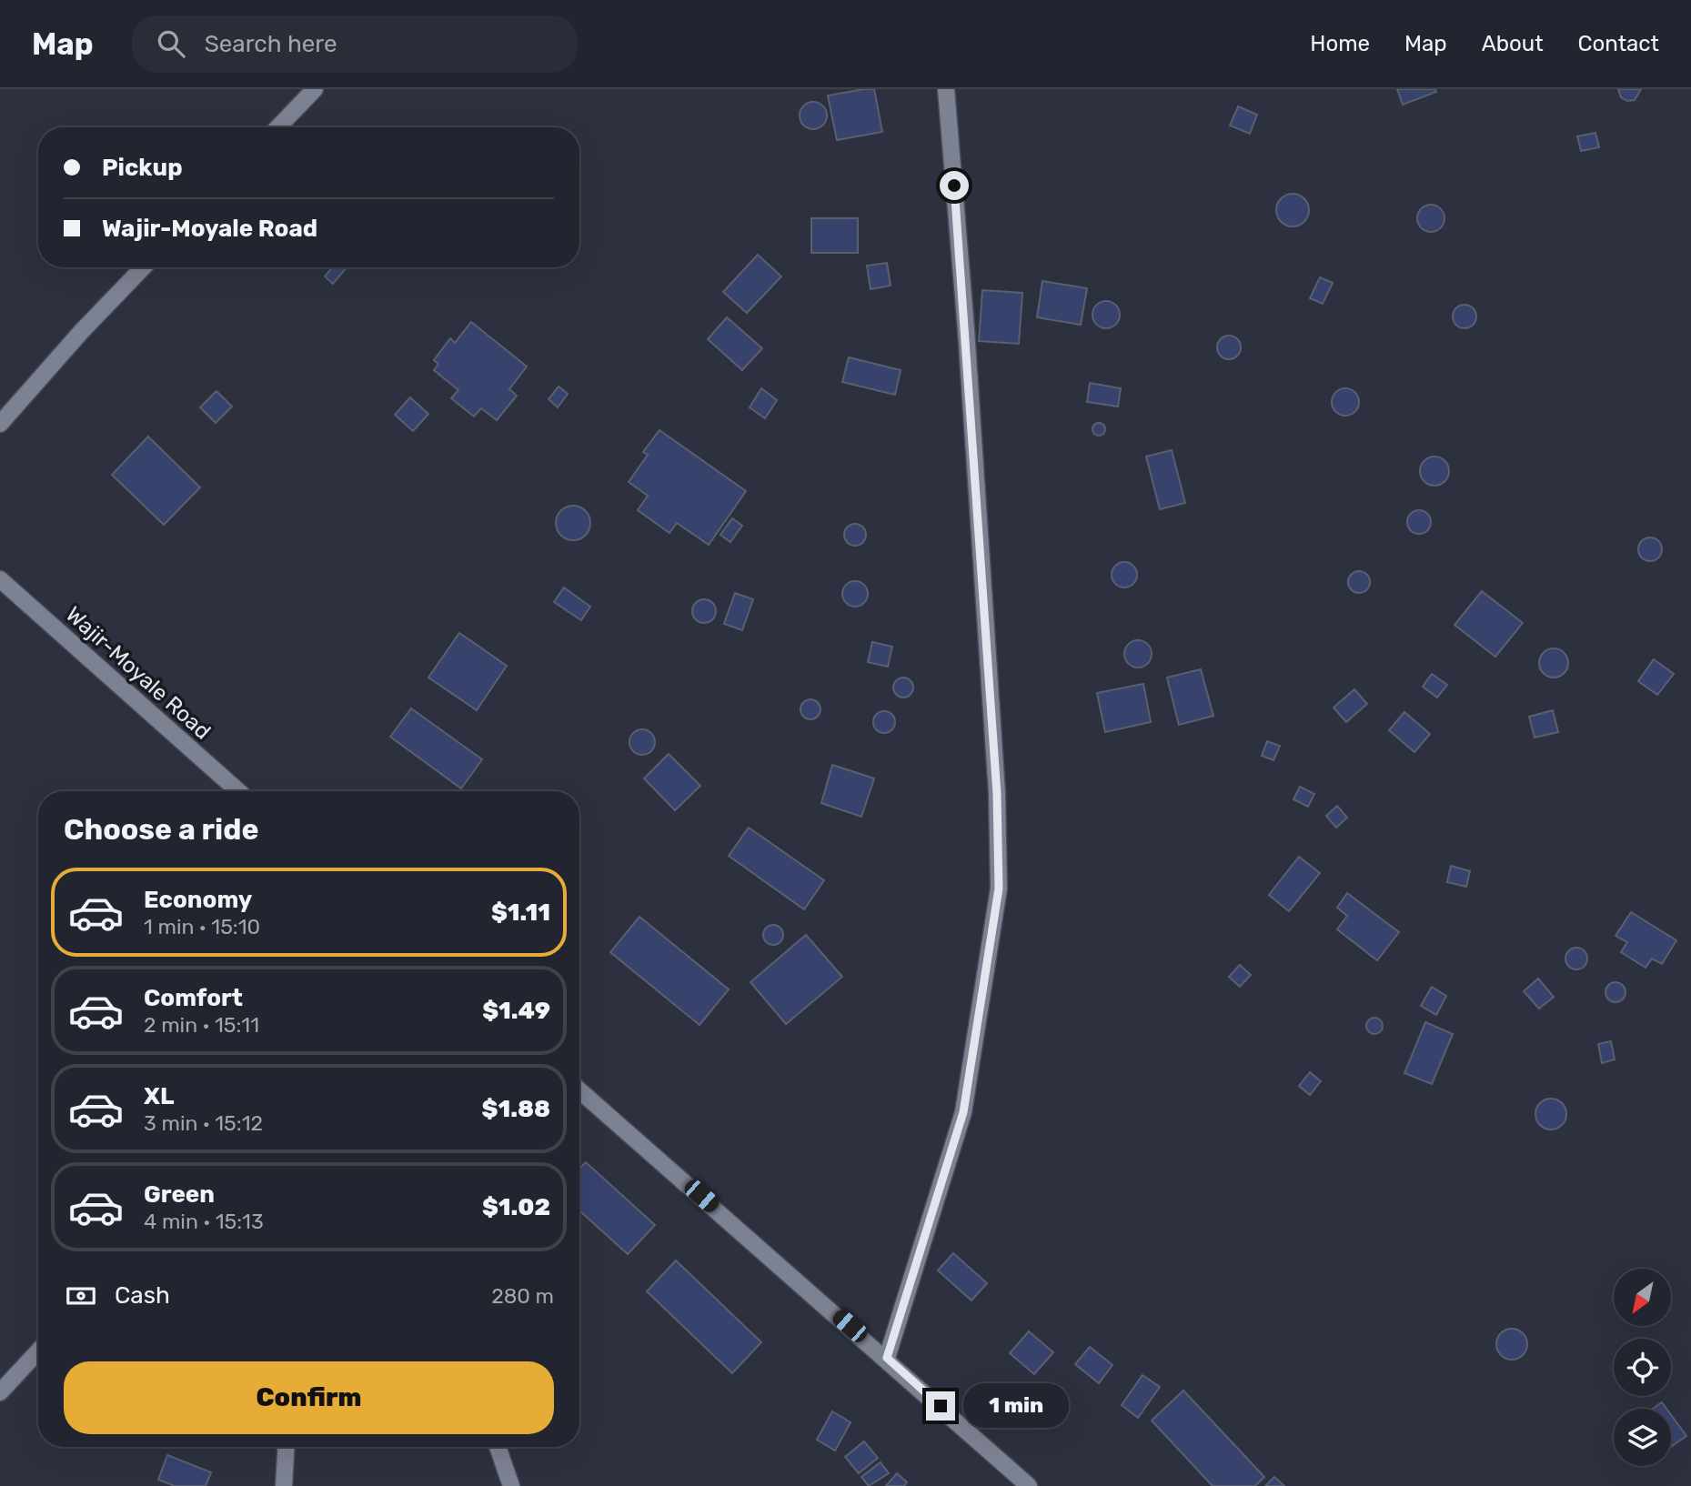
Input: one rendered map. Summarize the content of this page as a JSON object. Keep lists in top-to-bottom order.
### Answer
{
  "streets": {
    "street": ["Wajir-Moyale Road"]
  },
  "north": "bottom left",
  "page": {
    "header": "Map",
    "search": "Search here",
    "nav": [
      "Home",
      "Map",
      "About",
      "Contact"
    ],
    "banner": ["Pickup", "Wajir-Moyale Road"],
    "heading": "Choose a ride",
    "list": [
      {
        "name": "Economy",
        "note": "1 min · 15:10",
        "value": "$1.11"
      },
      {
        "name": "Comfort",
        "note": "2 min · 15:11",
        "value": "$1.49"
      },
      {
        "name": "XL",
        "note": "3 min · 15:12",
        "value": "$1.88"
      },
      {
        "name": "Green",
        "note": "4 min · 15:13",
        "value": "$1.02"
      }
    ],
    "pay": ["Cash", "280 m"],
    "buttons": "Confirm",
    "bubble": "1 min"
  }
}
